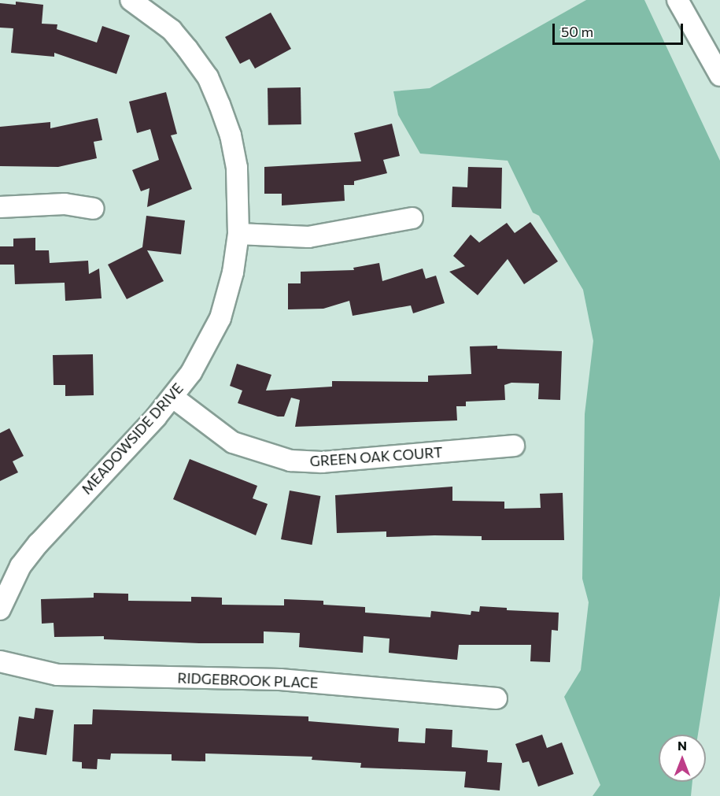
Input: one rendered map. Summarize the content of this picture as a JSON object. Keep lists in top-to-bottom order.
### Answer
{
  "streets": {
    "street": ["MEADOWSIDE DRIVE", "GREEN OAK COURT", "RIDGEBROOK PLACE"]
  },
  "crossings": [
    ["MEADOWSIDE DRIVE", "GREEN OAK COURT"]
  ],
  "scale_bar": "50 m",
  "north": "top"
}
